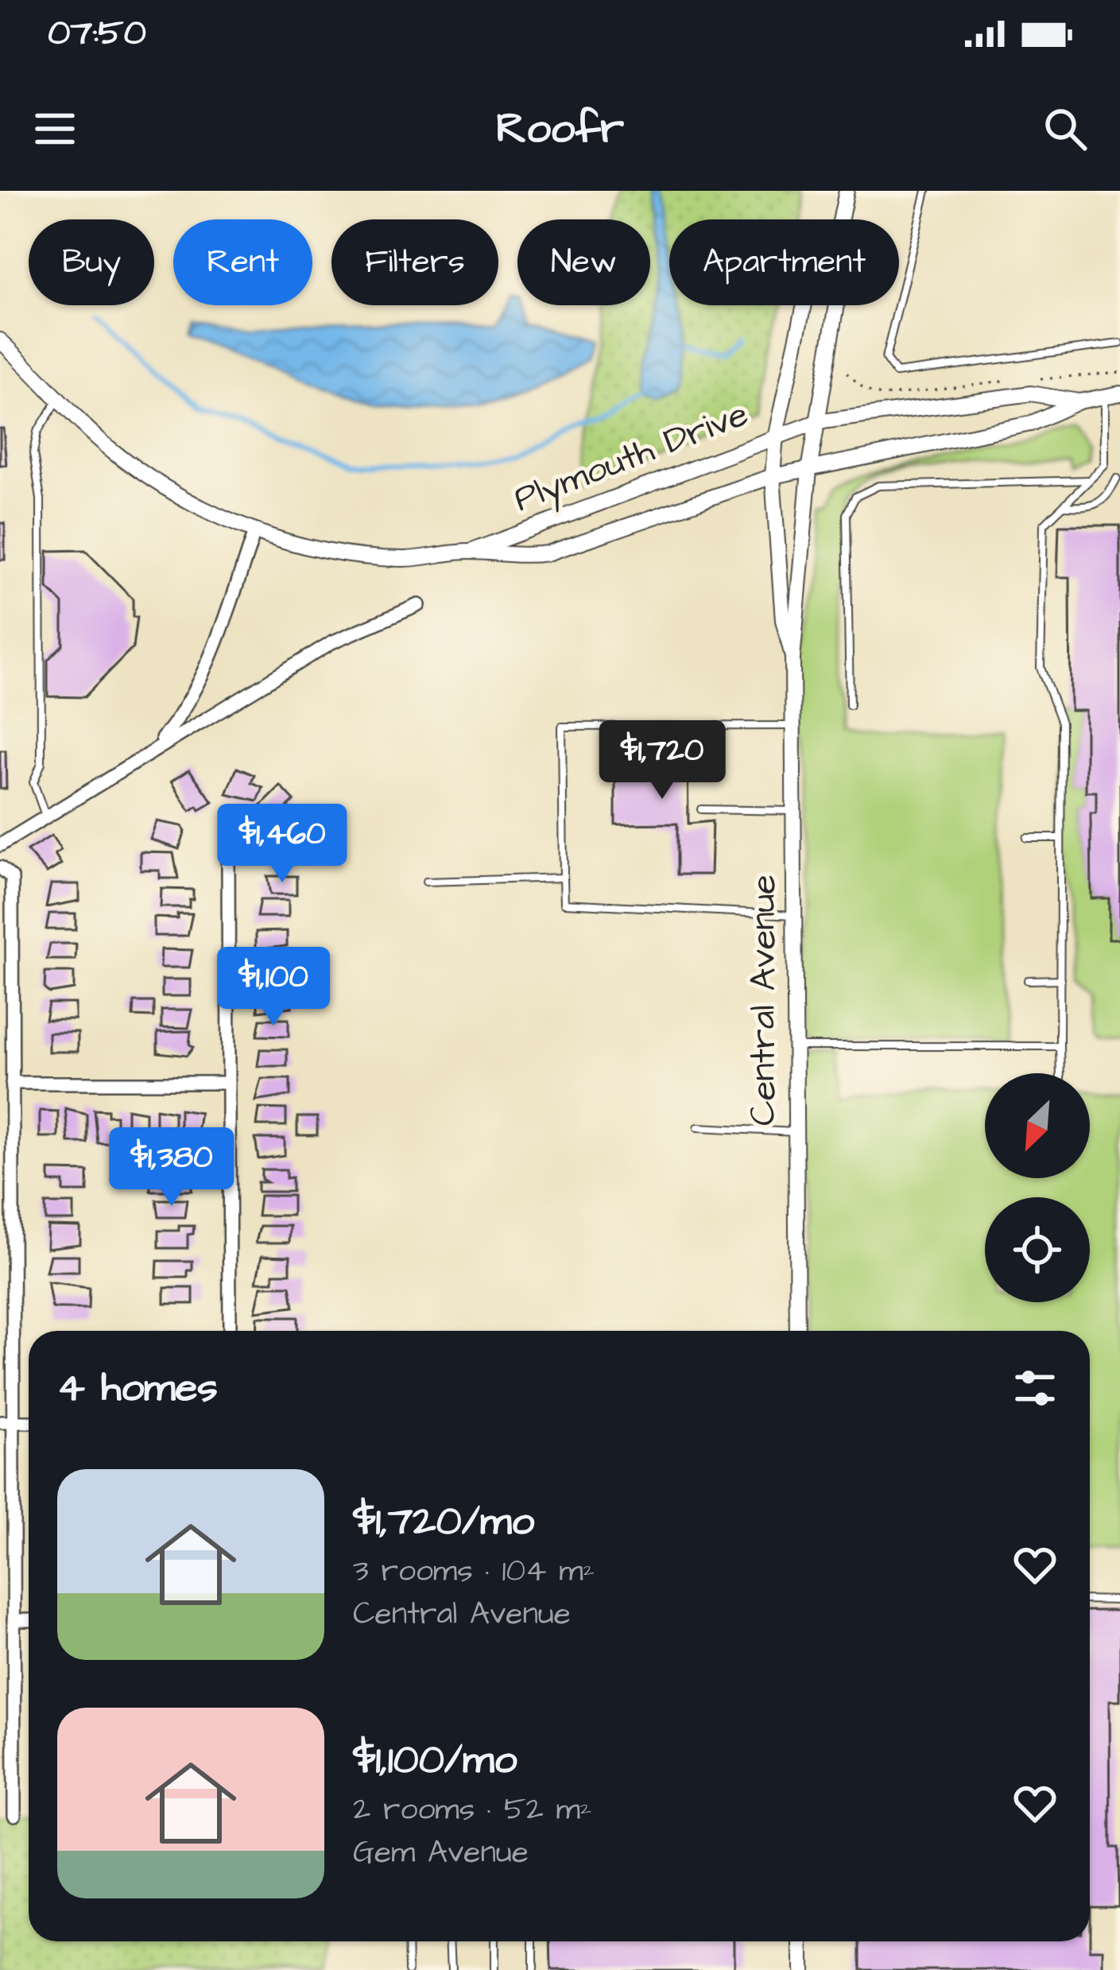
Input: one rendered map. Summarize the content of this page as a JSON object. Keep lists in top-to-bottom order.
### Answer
{
  "streets": {
    "street": ["Plymouth Drive", "Central Avenue"]
  },
  "crossings": [
    ["Plymouth Drive", "Central Avenue"]
  ],
  "north": "bottom left",
  "page": {
    "status": "07:50",
    "header": "Roofr",
    "chip": [
      "Buy",
      "Rent",
      "Filters",
      "New",
      "Apartment"
    ],
    "price": [
      "$1,720",
      "$1,460",
      "$1,100",
      "$1,380"
    ],
    "heading": "4 homes",
    "list": [
      {
        "name": "$1,720/mo",
        "note": "3 rooms · 104 m² · Central Avenue"
      },
      {
        "name": "$1,100/mo",
        "note": "2 rooms · 52 m² · Gem Avenue"
      }
    ]
  }
}
